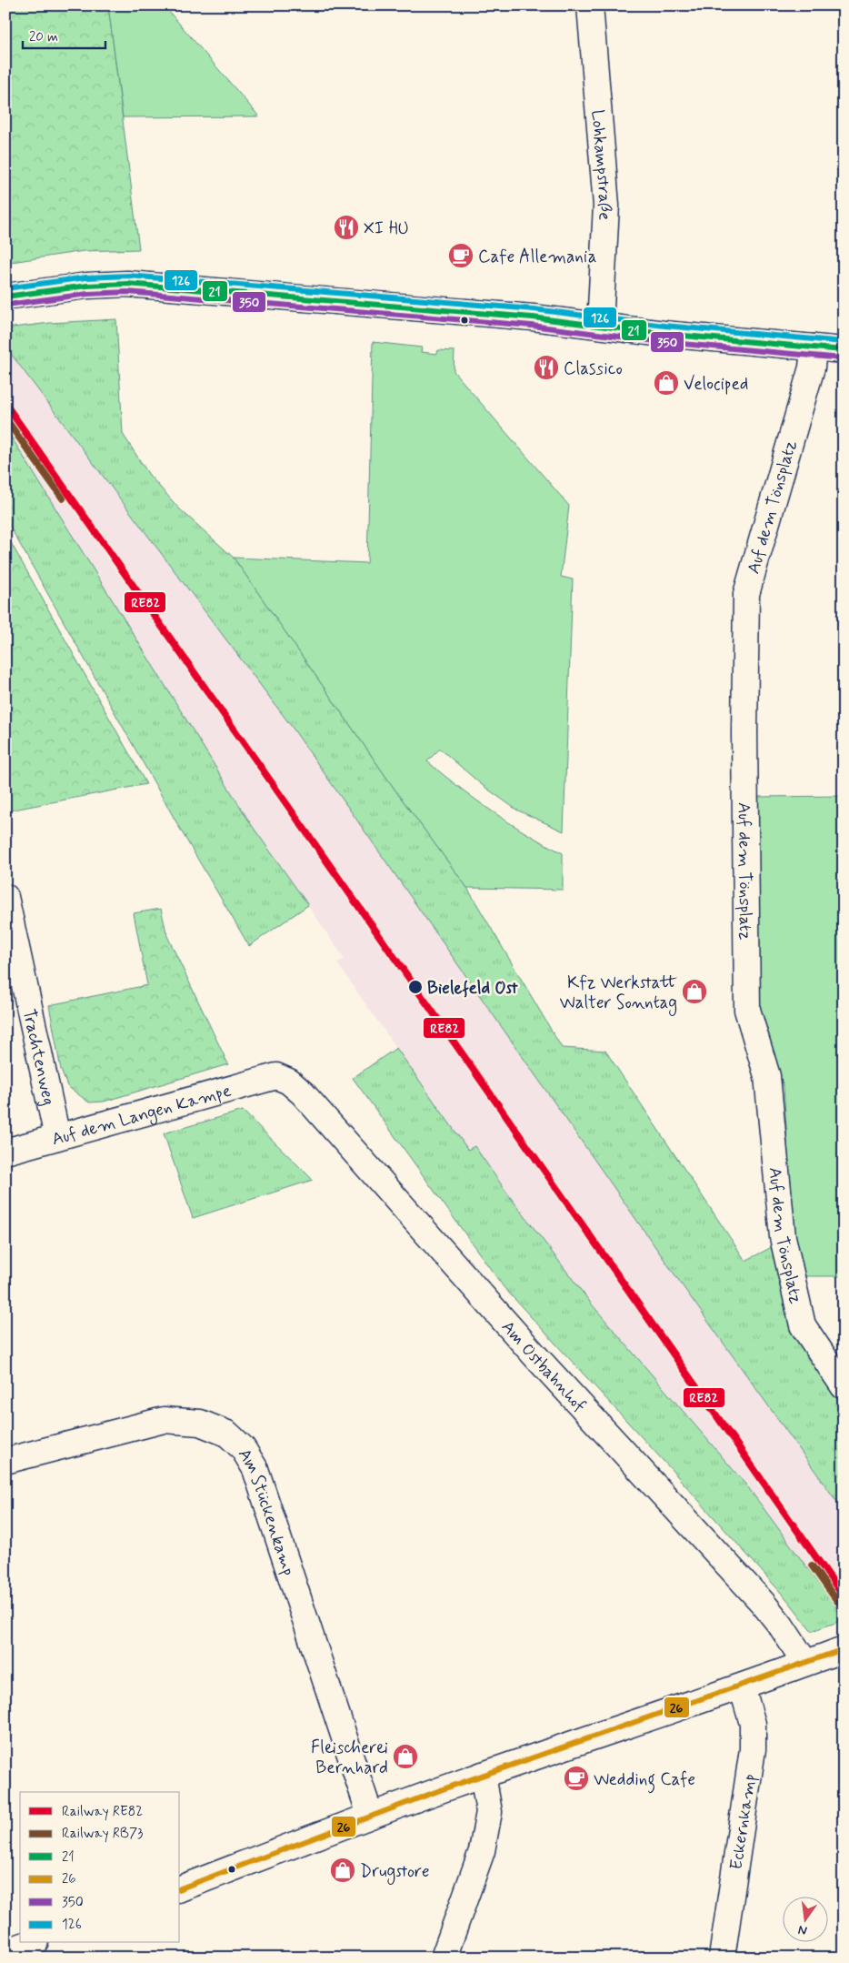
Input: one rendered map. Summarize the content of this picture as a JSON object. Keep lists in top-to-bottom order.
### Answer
{
  "streets": {
    "street": [
      "Lohkampstraße",
      "Auf dem Tönsplatz",
      "Trachtenweg",
      "Auf dem Langen Kampe",
      "Am Ostbahnhof",
      "Am Stückenkamp",
      "Eckernkamp"
    ]
  },
  "crossings": [
    ["Trachtenweg", "Auf dem Langen Kampe"],
    ["Auf dem Langen Kampe", "Am Ostbahnhof"]
  ],
  "places": {
    "restaurant": ["XI HU", "Classico"],
    "cafe": ["Cafe Allemania", "Wedding Cafe"],
    "shop": [
      "Velociped",
      "Kfz Werkstatt Walter Sonntag",
      "Fleischerei Bernhard",
      "Drugstore"
    ],
    "other": ["Bielefeld Ost"]
  },
  "lines": [
    "transit line 126",
    "transit line 21",
    "transit line 350",
    "rail line RE82",
    "rail line RB73",
    "transit line 26"
  ],
  "legend": [
    "Railway RE82",
    "Railway RB73",
    "21",
    "26",
    "350",
    "126"
  ],
  "scale_bar": "20 m",
  "north": "bottom"
}
